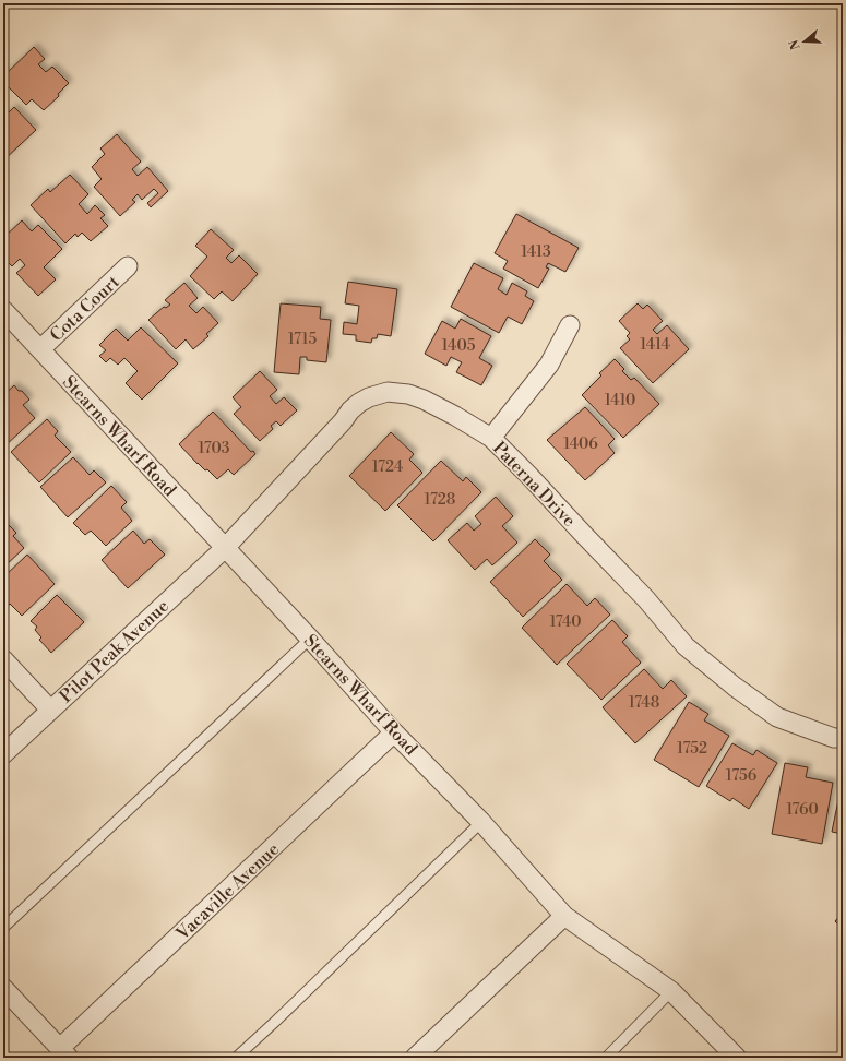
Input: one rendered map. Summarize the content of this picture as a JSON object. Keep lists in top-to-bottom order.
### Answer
{
  "streets": {
    "street": [
      "Cota Court",
      "Stearns Wharf Road",
      "Paterna Drive",
      "Pilot Peak Avenue",
      "Vacaville Avenue"
    ]
  },
  "crossings": [
    ["Cota Court", "Stearns Wharf Road"],
    ["Stearns Wharf Road", "Paterna Drive"],
    ["Stearns Wharf Road", "Pilot Peak Avenue"],
    ["Stearns Wharf Road", "Vacaville Avenue"],
    ["Paterna Drive", "Pilot Peak Avenue"]
  ],
  "house_numbers": [
    "1413",
    "1715",
    "1414",
    "1405",
    "1410",
    "1406",
    "1703",
    "1724",
    "1728",
    "1740",
    "1748",
    "1752",
    "1756",
    "1760"
  ],
  "north": "left"
}
